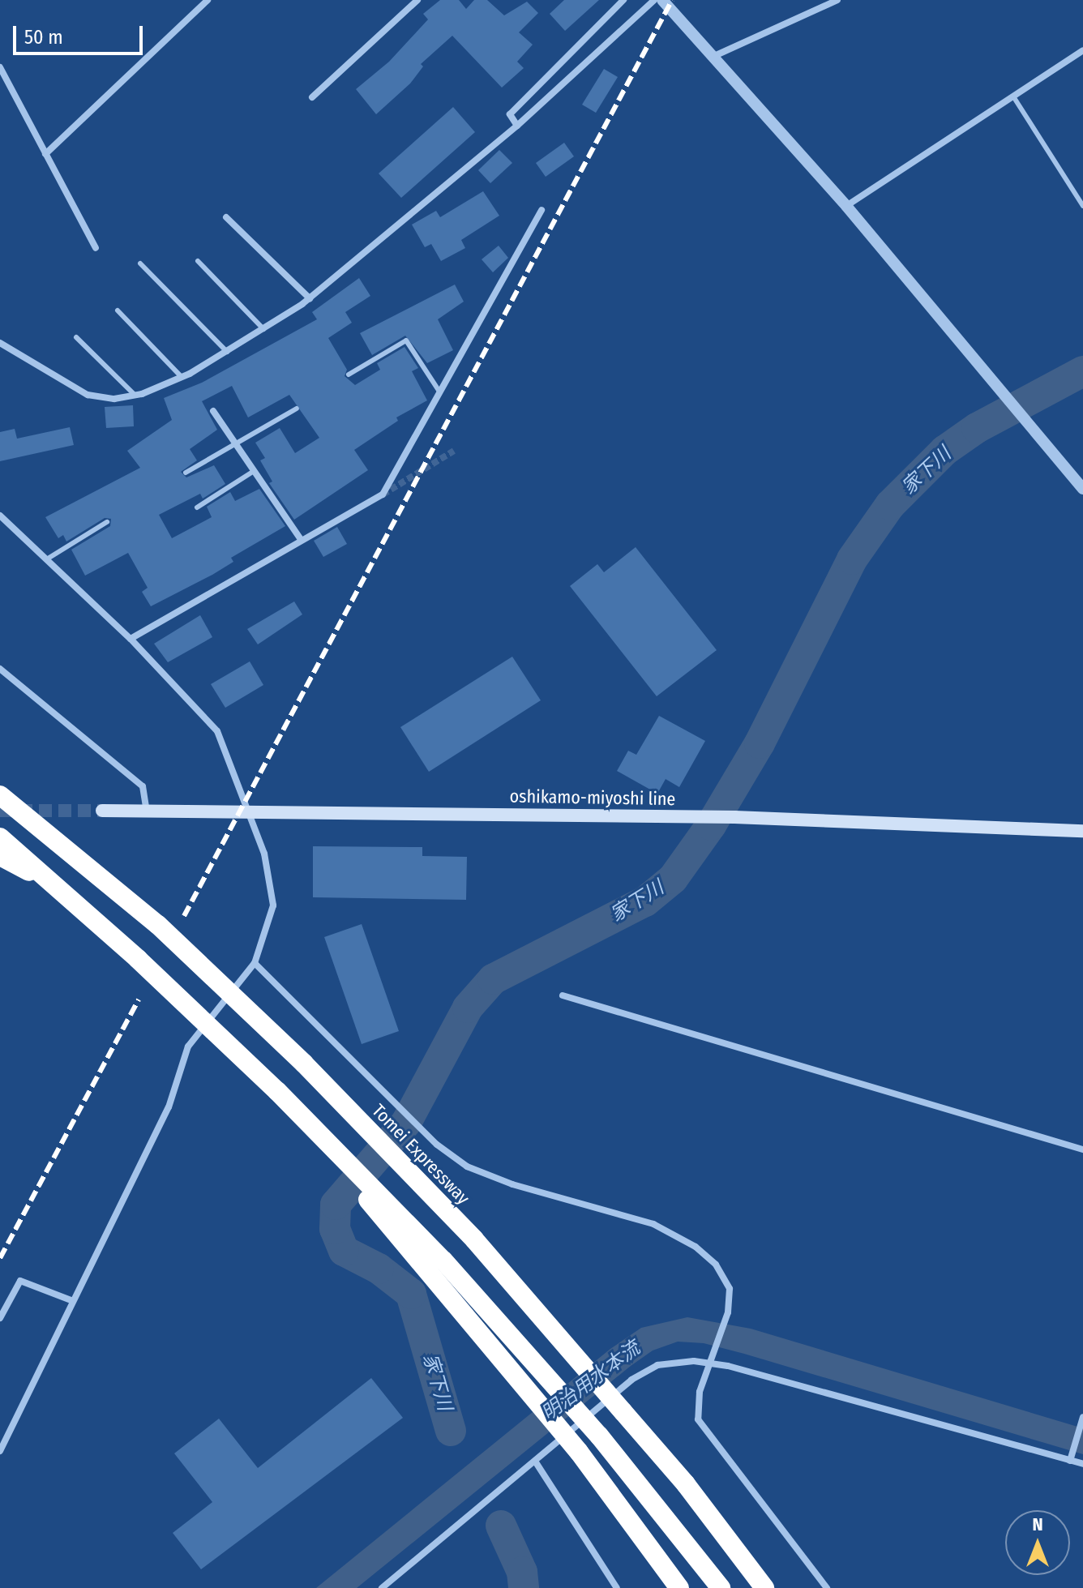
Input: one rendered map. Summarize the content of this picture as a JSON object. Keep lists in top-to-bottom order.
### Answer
{
  "streets": {
    "highway": ["Tomei Expressway"],
    "main road": ["oshikamo-miyoshi line"]
  },
  "water": ["家下川", "明治用水本流"],
  "scale_bar": "50 m",
  "north": "top"
}
